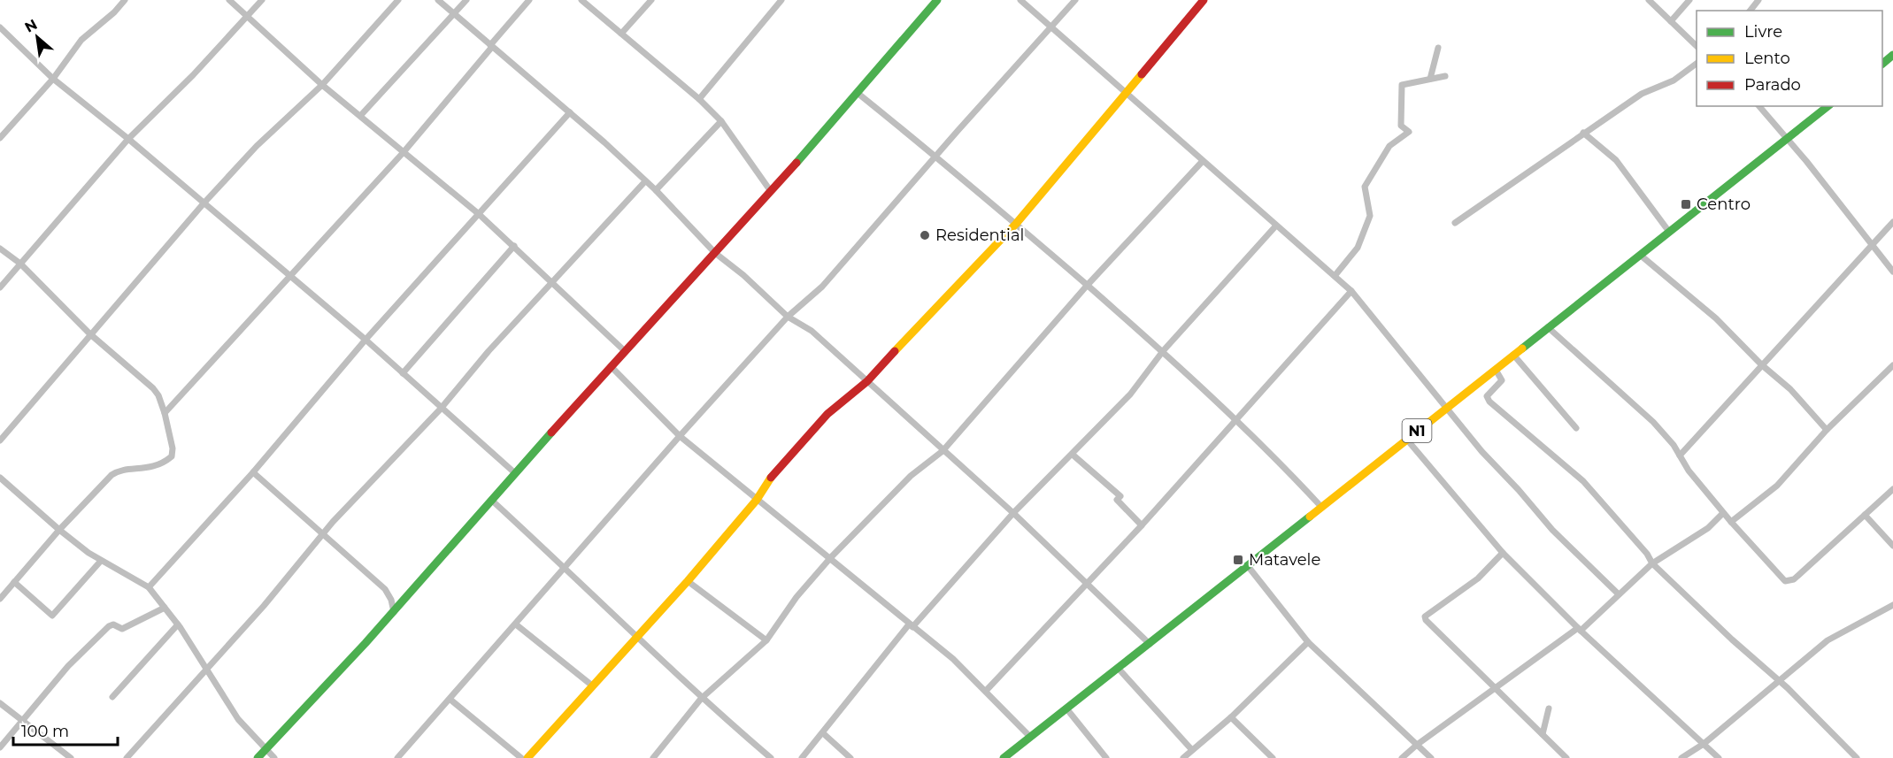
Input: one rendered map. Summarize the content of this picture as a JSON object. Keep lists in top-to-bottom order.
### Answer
{
  "streets": {
    "main road": ["N1"]
  },
  "places": {
    "transit": ["Centro", "Matavele"],
    "other": ["Residential"]
  },
  "legend": ["Livre", "Lento", "Parado"],
  "scale_bar": "100 m",
  "north": "top left"
}
